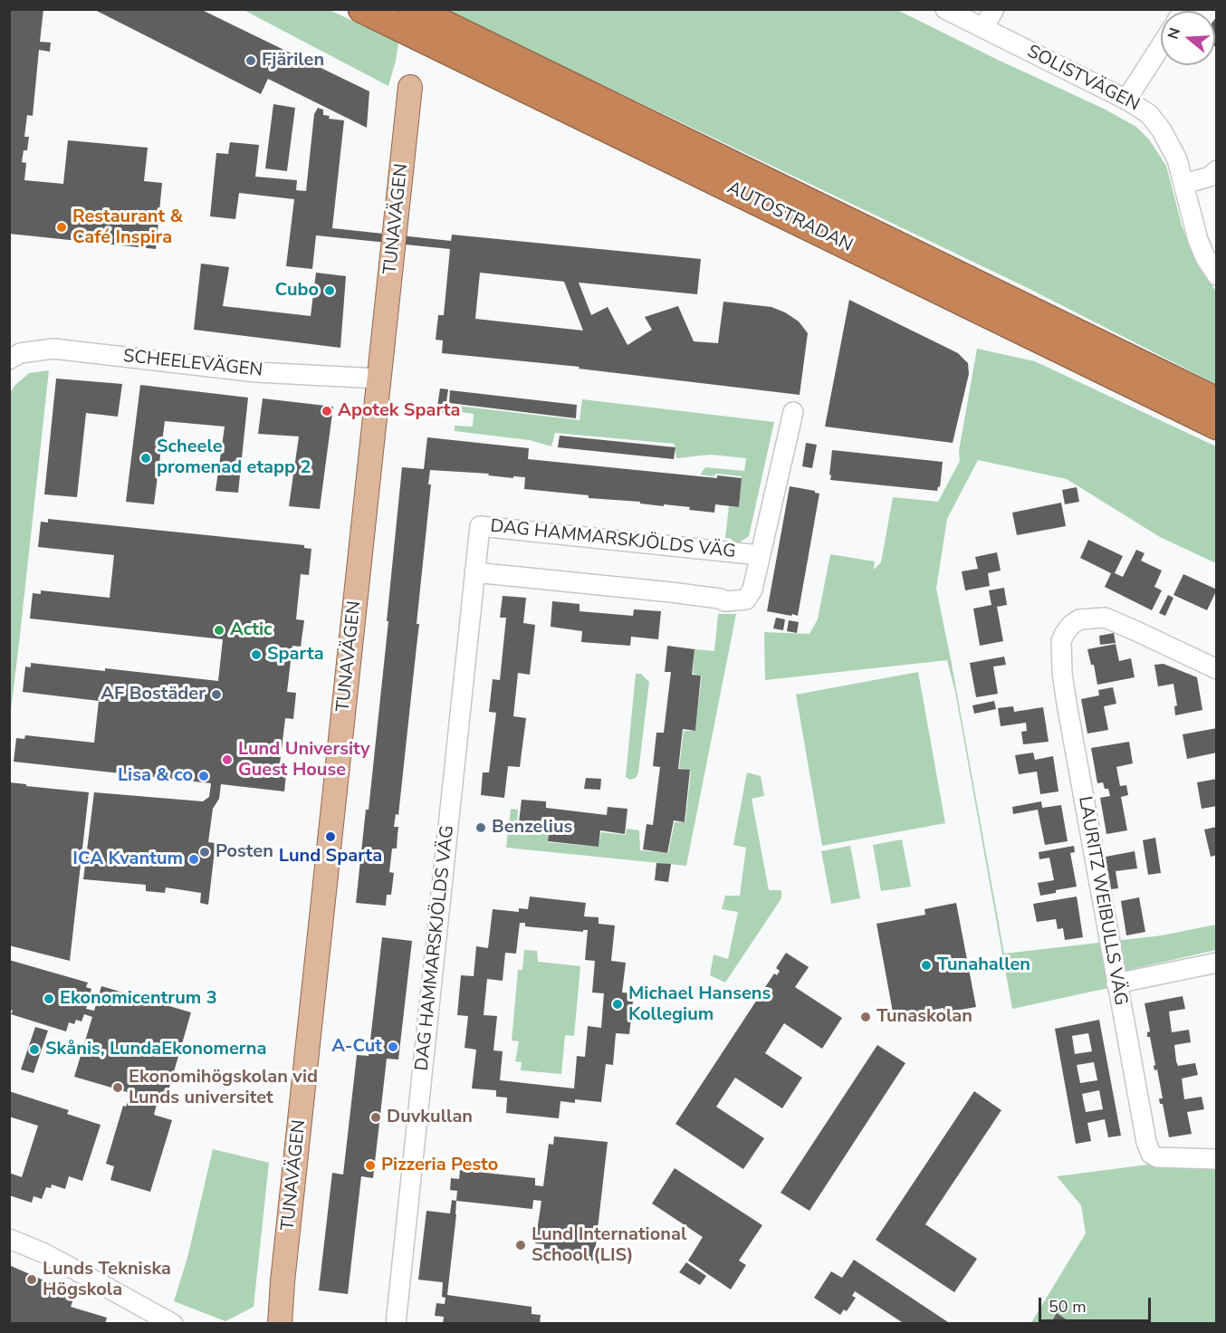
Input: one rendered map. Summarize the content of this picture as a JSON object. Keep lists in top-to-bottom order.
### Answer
{
  "streets": {
    "highway": ["AUTOSTRADAN"],
    "main road": ["TUNAVÄGEN"],
    "street": [
      "SOLISTVÄGEN",
      "SCHEELEVÄGEN",
      "DAG HAMMARSKJÖLDS VÄG",
      "LAURITZ WEIBULLS VÄG"
    ]
  },
  "crossings": [
    ["TUNAVÄGEN", "SCHEELEVÄGEN"]
  ],
  "places": [
    "Fjärilen",
    "Restaurant & Café Inspira",
    "Cubo",
    "Apotek Sparta",
    "Scheele promenad etapp 2",
    "Actic",
    "Sparta",
    "AF Bostäder",
    "Lund University Guest House",
    "Lisa & co",
    "Benzelius",
    "Lund Sparta",
    "Posten",
    "ICA Kvantum",
    "Tunahallen",
    "Ekonomicentrum 3",
    "Michael Hansens Kollegium",
    "Tunaskolan",
    "A-Cut",
    "Skånis, LundaEkonomerna",
    "Ekonomihögskolan vid Lunds universitet",
    "Duvkullan",
    "Pizzeria Pesto",
    "Lund International School (LIS)",
    "Lunds Tekniska Högskola"
  ],
  "scale_bar": "50 m",
  "north": "left"
}
